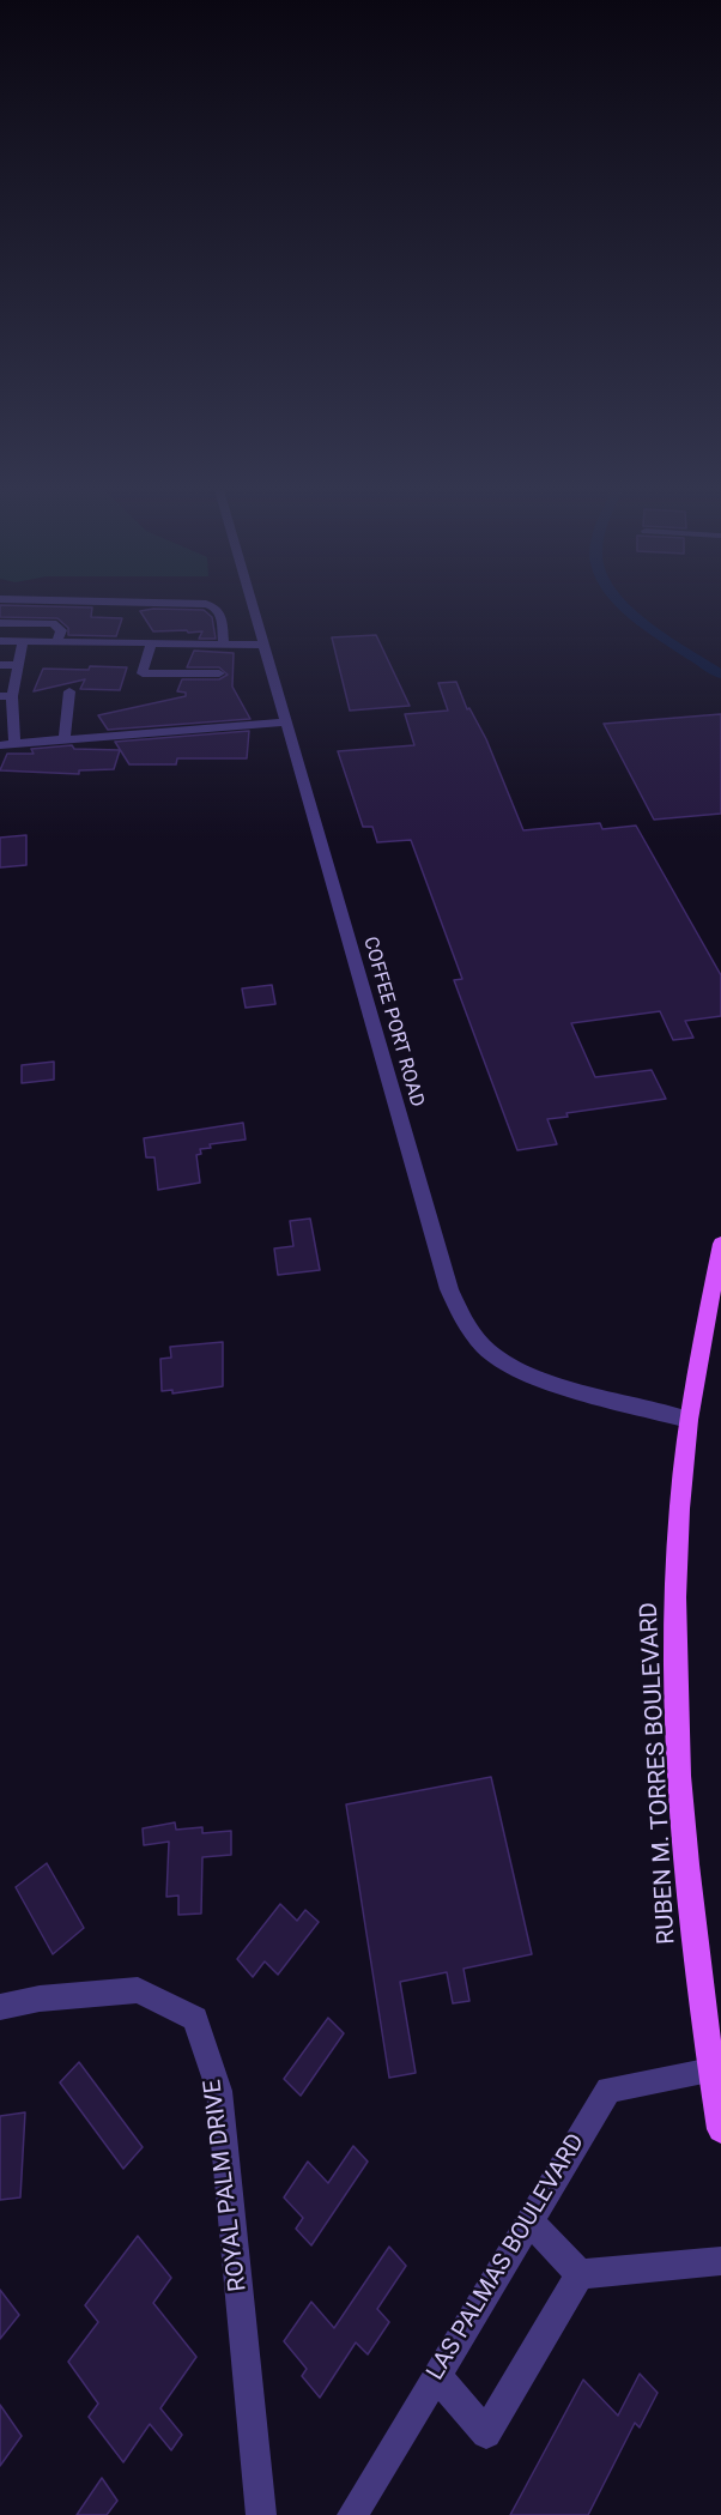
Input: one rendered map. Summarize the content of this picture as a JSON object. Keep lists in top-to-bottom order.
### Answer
{
  "streets": {
    "main road": ["RUBEN M. TORRES BOULEVARD"],
    "street": ["COFFEE PORT ROAD", "ROYAL PALM DRIVE", "LAS PALMAS BOULEVARD"]
  },
  "crossings": [
    ["COFFEE PORT ROAD", "RUBEN M. TORRES BOULEVARD"],
    ["RUBEN M. TORRES BOULEVARD", "LAS PALMAS BOULEVARD"]
  ]
}
